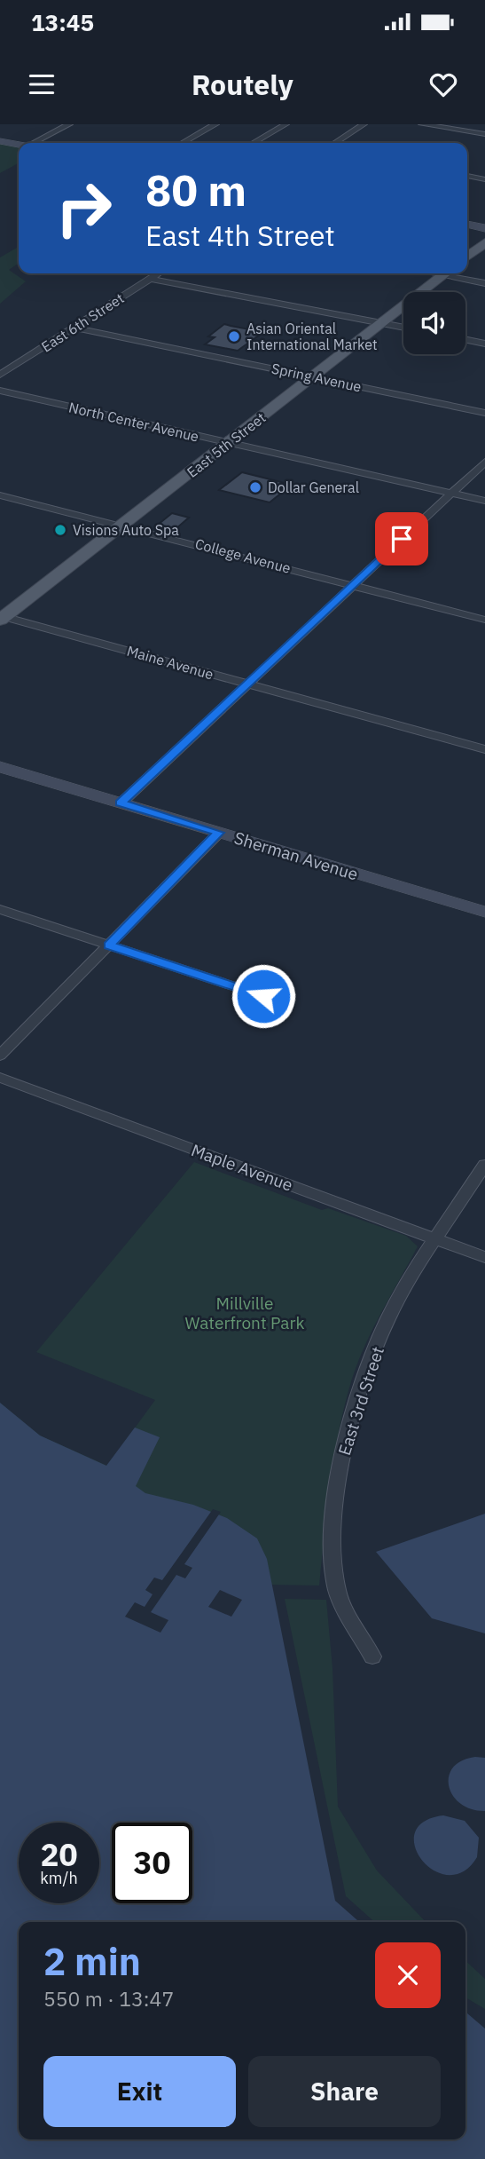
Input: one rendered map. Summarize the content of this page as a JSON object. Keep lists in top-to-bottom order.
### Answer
{
  "streets": {
    "main road": ["East 5th Street"],
    "street": [
      "East 6th Street",
      "Spring Avenue",
      "North Center Avenue",
      "College Avenue",
      "Maine Avenue",
      "Sherman Avenue",
      "Maple Avenue",
      "East 3rd Street"
    ]
  },
  "crossings": [
    ["East 6th Street", "Spring Avenue"],
    ["Spring Avenue", "East 5th Street"],
    ["North Center Avenue", "East 5th Street"],
    ["East 5th Street", "College Avenue"],
    ["East 5th Street", "Maine Avenue"],
    ["Maple Avenue", "East 3rd Street"]
  ],
  "parks": ["Millville Waterfront Park"],
  "places": ["Asian Oriental International Market", "Dollar General", "Visions Auto Spa"],
  "page": {
    "status": "13:45",
    "header": "Routely",
    "turn": ["80 m", "East 4th Street"],
    "speed": "20 km/h",
    "limit": "30",
    "heading": ["2 min", "550 m · 13:47"],
    "buttons": ["Exit", "Share"]
  }
}
